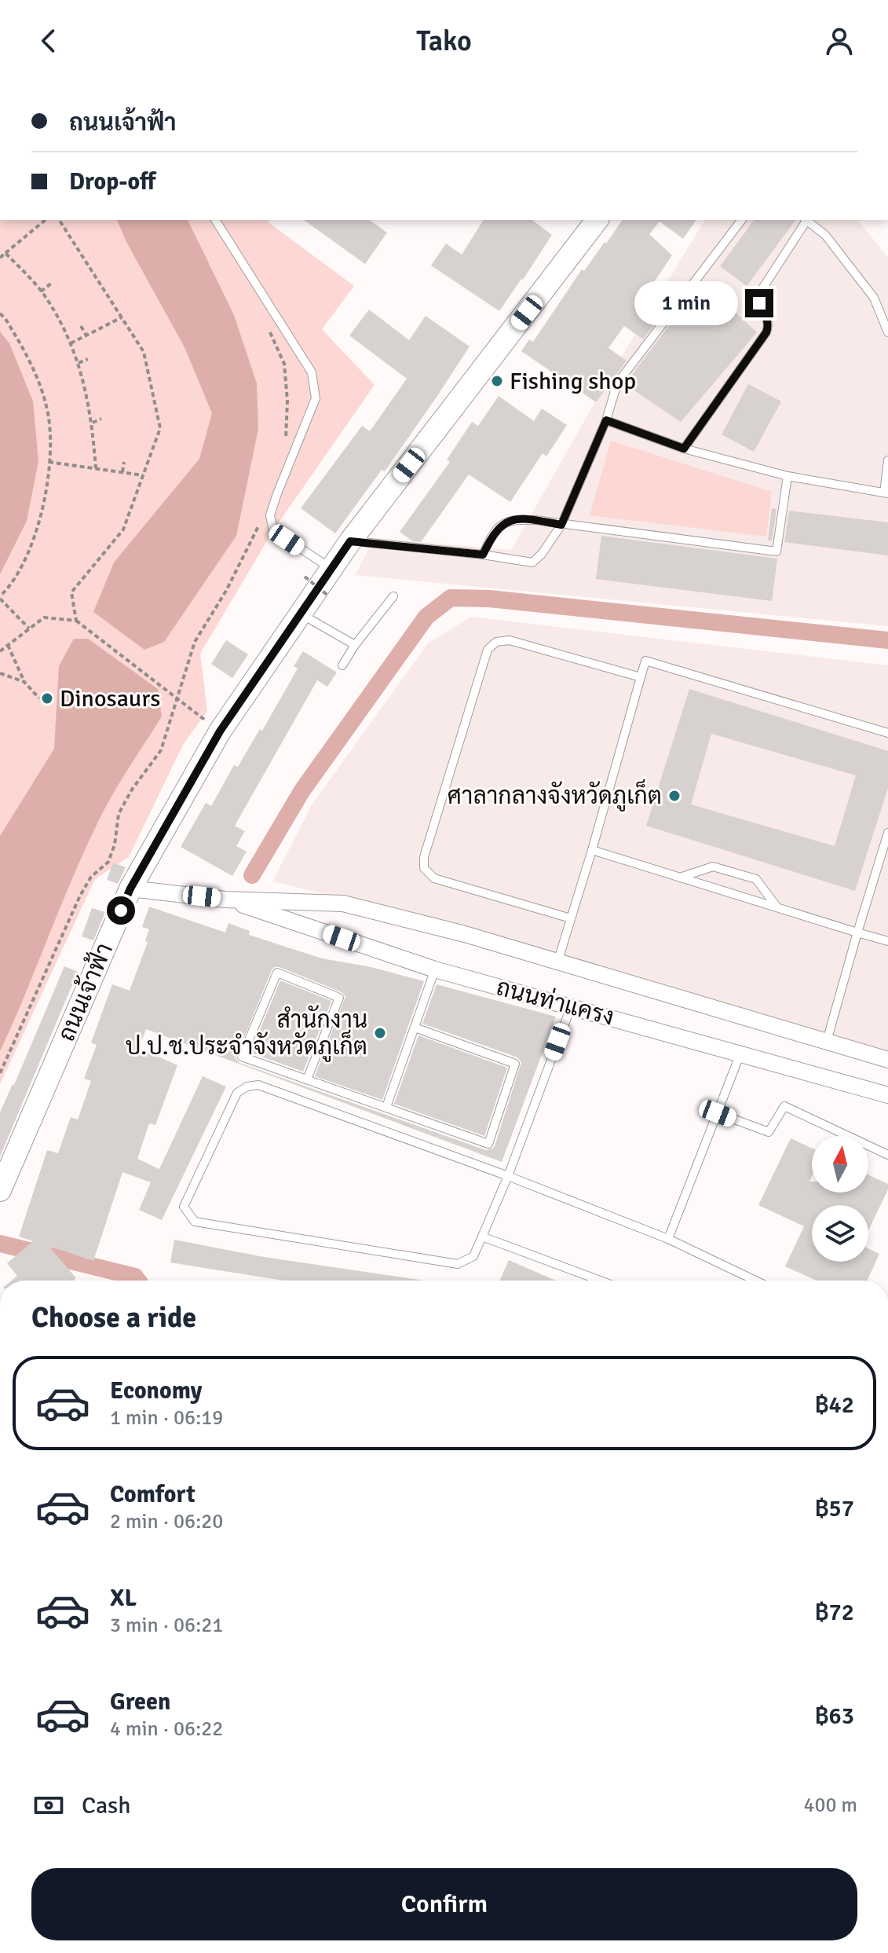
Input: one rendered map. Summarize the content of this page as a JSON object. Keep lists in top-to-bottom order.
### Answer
{
  "streets": {
    "main road": ["ถนนเจ้าฟ้า"],
    "street": ["ถนนท่าแครง"]
  },
  "crossings": [
    ["ถนนเจ้าฟ้า", "ถนนท่าแครง"]
  ],
  "places": [
    "Fishing shop",
    "Dinosaurs",
    "ศาลากลางจังหวัดภูเก็ต",
    "สำนักงาน ป.ป.ช.ประจำจังหวัดภูเก็ต"
  ],
  "north": "top",
  "page": {
    "header": "Tako",
    "banner": ["ถนนเจ้าฟ้า", "Drop-off"],
    "bubble": "1 min",
    "heading": "Choose a ride",
    "list": [
      {
        "name": "Economy",
        "note": "1 min · 06:19",
        "value": "฿42"
      },
      {
        "name": "Comfort",
        "note": "2 min · 06:20",
        "value": "฿57"
      },
      {
        "name": "XL",
        "note": "3 min · 06:21",
        "value": "฿72"
      },
      {
        "name": "Green",
        "note": "4 min · 06:22",
        "value": "฿63"
      }
    ],
    "pay": ["Cash", "400 m"],
    "buttons": "Confirm"
  }
}
